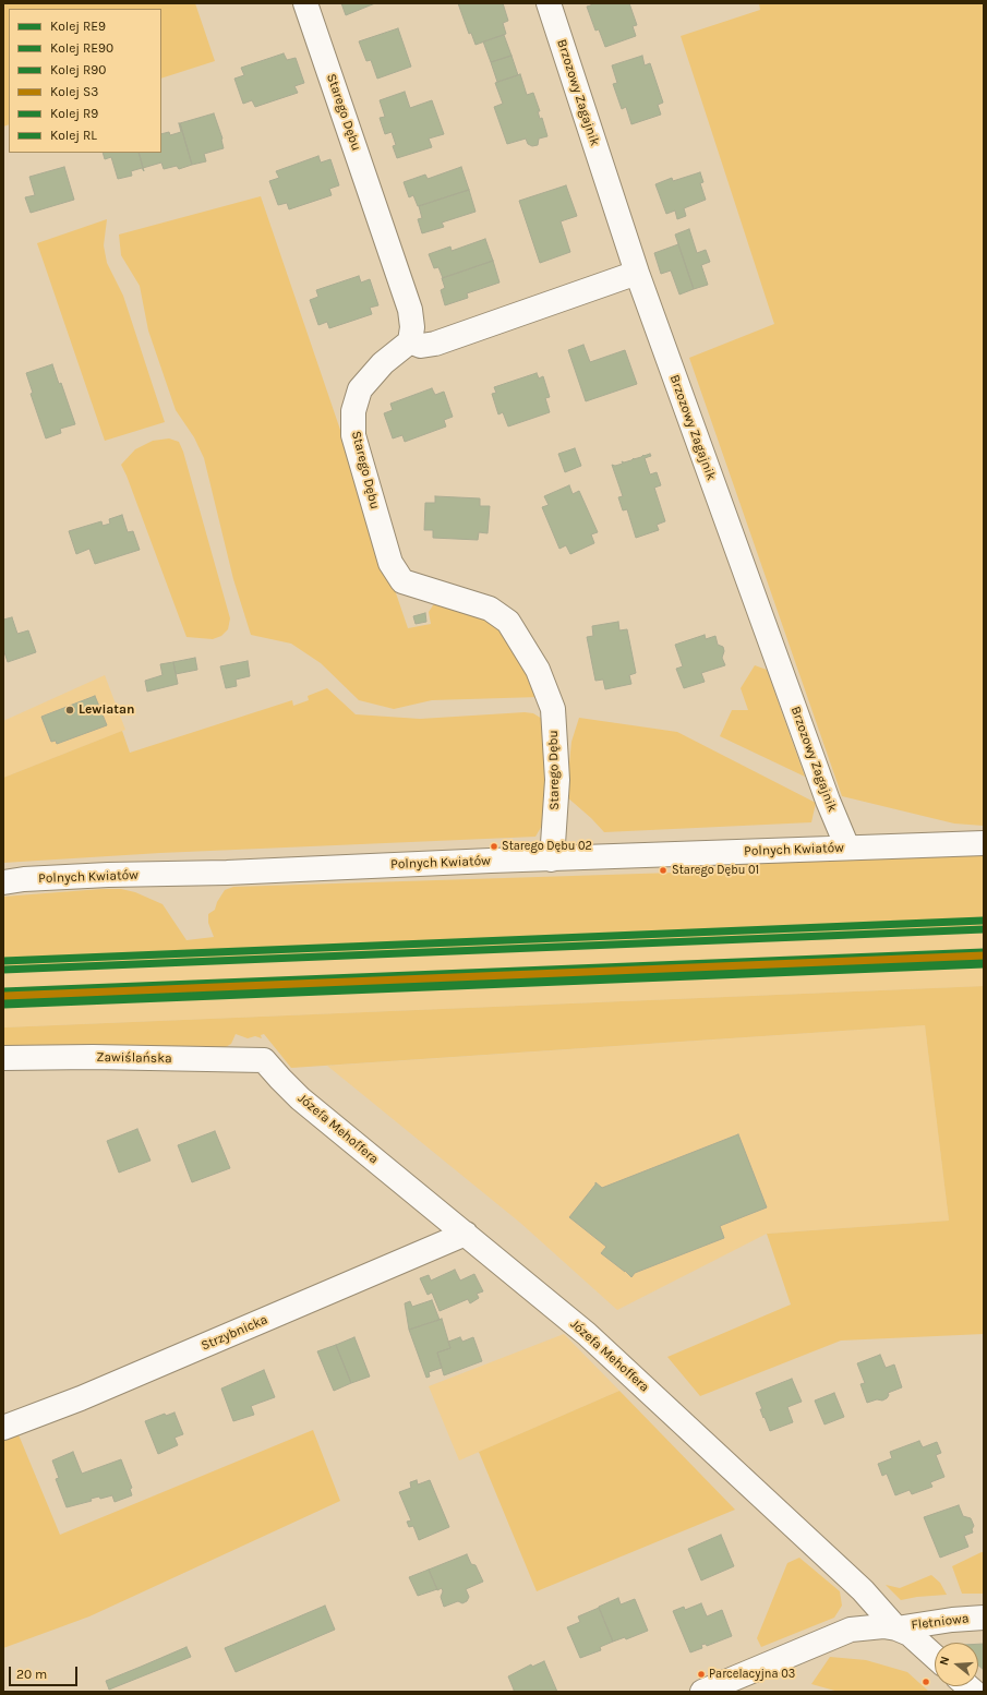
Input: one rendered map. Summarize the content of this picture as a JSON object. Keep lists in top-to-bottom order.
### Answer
{
  "streets": {
    "street": [
      "Brzozowy Zagajnik",
      "Starego Dębu",
      "Polnych Kwiatów",
      "Zawiślańska",
      "Józefa Mehoffera",
      "Strzybnicka",
      "Fletniowa"
    ]
  },
  "crossings": [
    ["Brzozowy Zagajnik", "Polnych Kwiatów"],
    ["Starego Dębu", "Polnych Kwiatów"],
    ["Zawiślańska", "Józefa Mehoffera"],
    ["Józefa Mehoffera", "Strzybnicka"],
    ["Józefa Mehoffera", "Fletniowa"]
  ],
  "places": [
    "Lewiatan",
    "Starego Dębu 02",
    "Starego Dębu 01",
    "Parcelacyjna 03"
  ],
  "lines": [
    "rail line R9",
    "rail line R90",
    "rail line RE9",
    "rail line S3",
    "rail line RE90",
    "rail line RL"
  ],
  "legend": [
    "Kolej RE9",
    "Kolej RE90",
    "Kolej R90",
    "Kolej S3",
    "Kolej R9",
    "Kolej RL"
  ],
  "scale_bar": "20 m",
  "north": "left"
}
